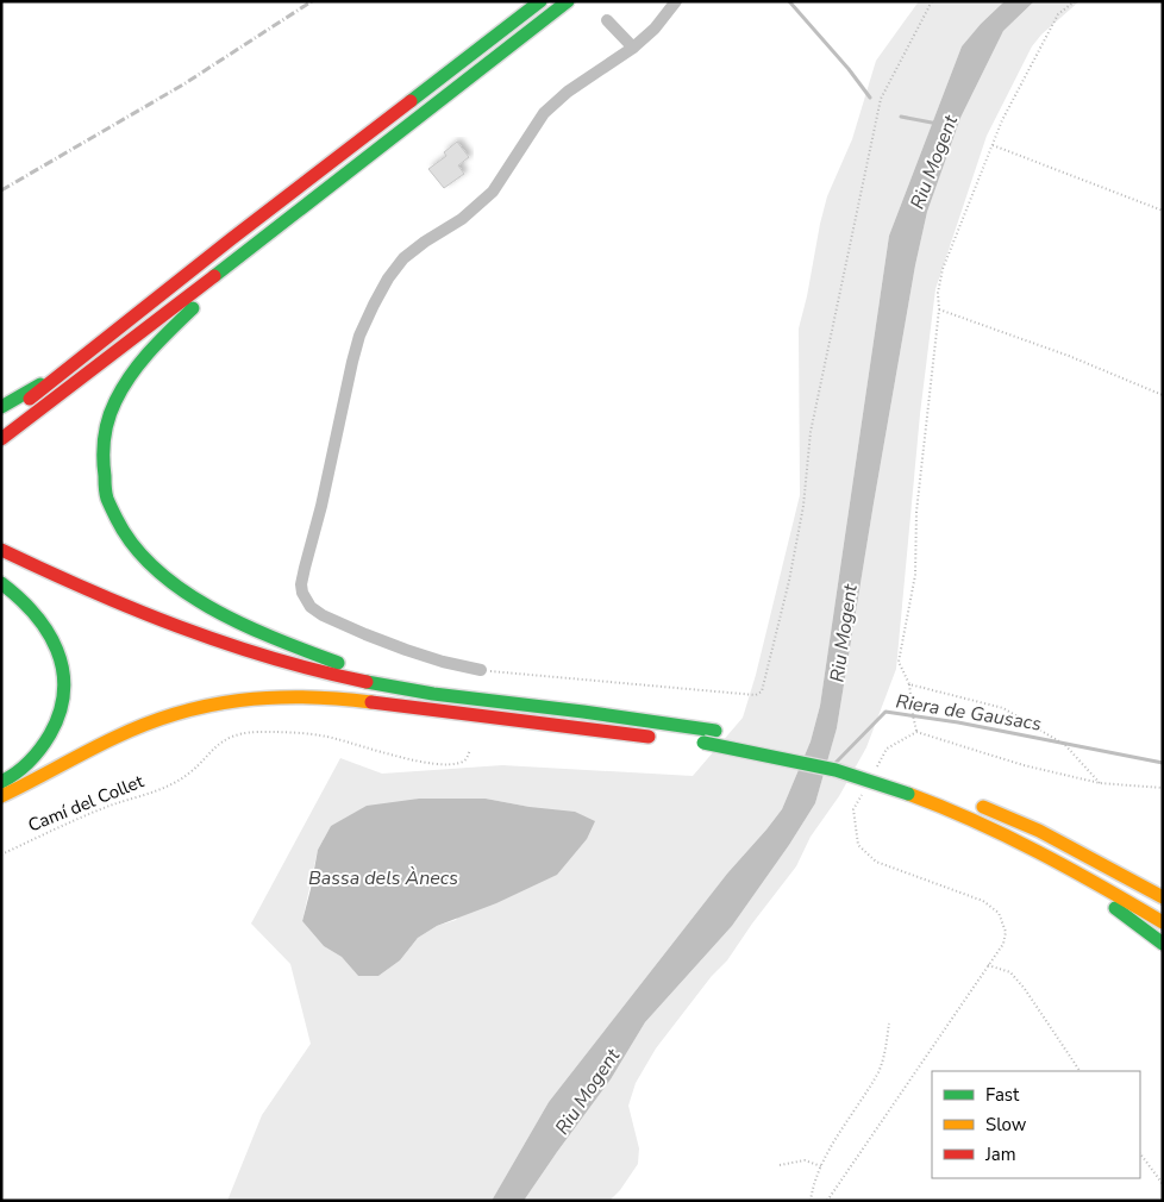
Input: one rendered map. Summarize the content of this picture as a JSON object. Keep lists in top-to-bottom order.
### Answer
{
  "streets": {
    "path": ["Camí del Collet"]
  },
  "water": ["Riu Mogent", "Riera de Gausacs", "Bassa dels Ànecs"],
  "legend": ["Fast", "Slow", "Jam"]
}
